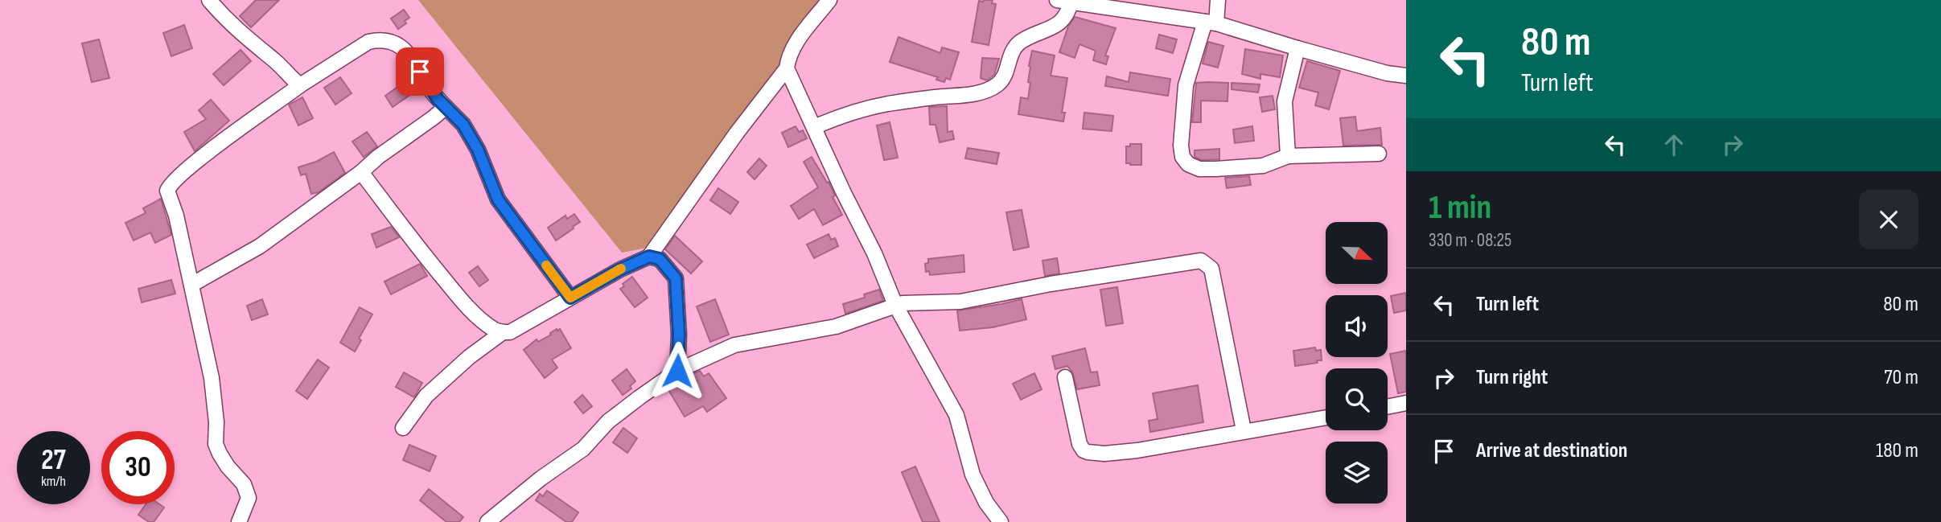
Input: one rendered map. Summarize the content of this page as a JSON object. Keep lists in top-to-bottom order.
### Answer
{
  "north": "bottom right",
  "page": {
    "turn": ["80 m", "Turn left"],
    "heading": ["1 min", "330 m · 08:25"],
    "list": [
      {
        "name": "Turn left",
        "value": "80 m"
      },
      {
        "name": "Turn right",
        "value": "70 m"
      },
      {
        "name": "Arrive at destination",
        "value": "180 m"
      }
    ],
    "speed": "27 km/h",
    "limit": "30"
  }
}
